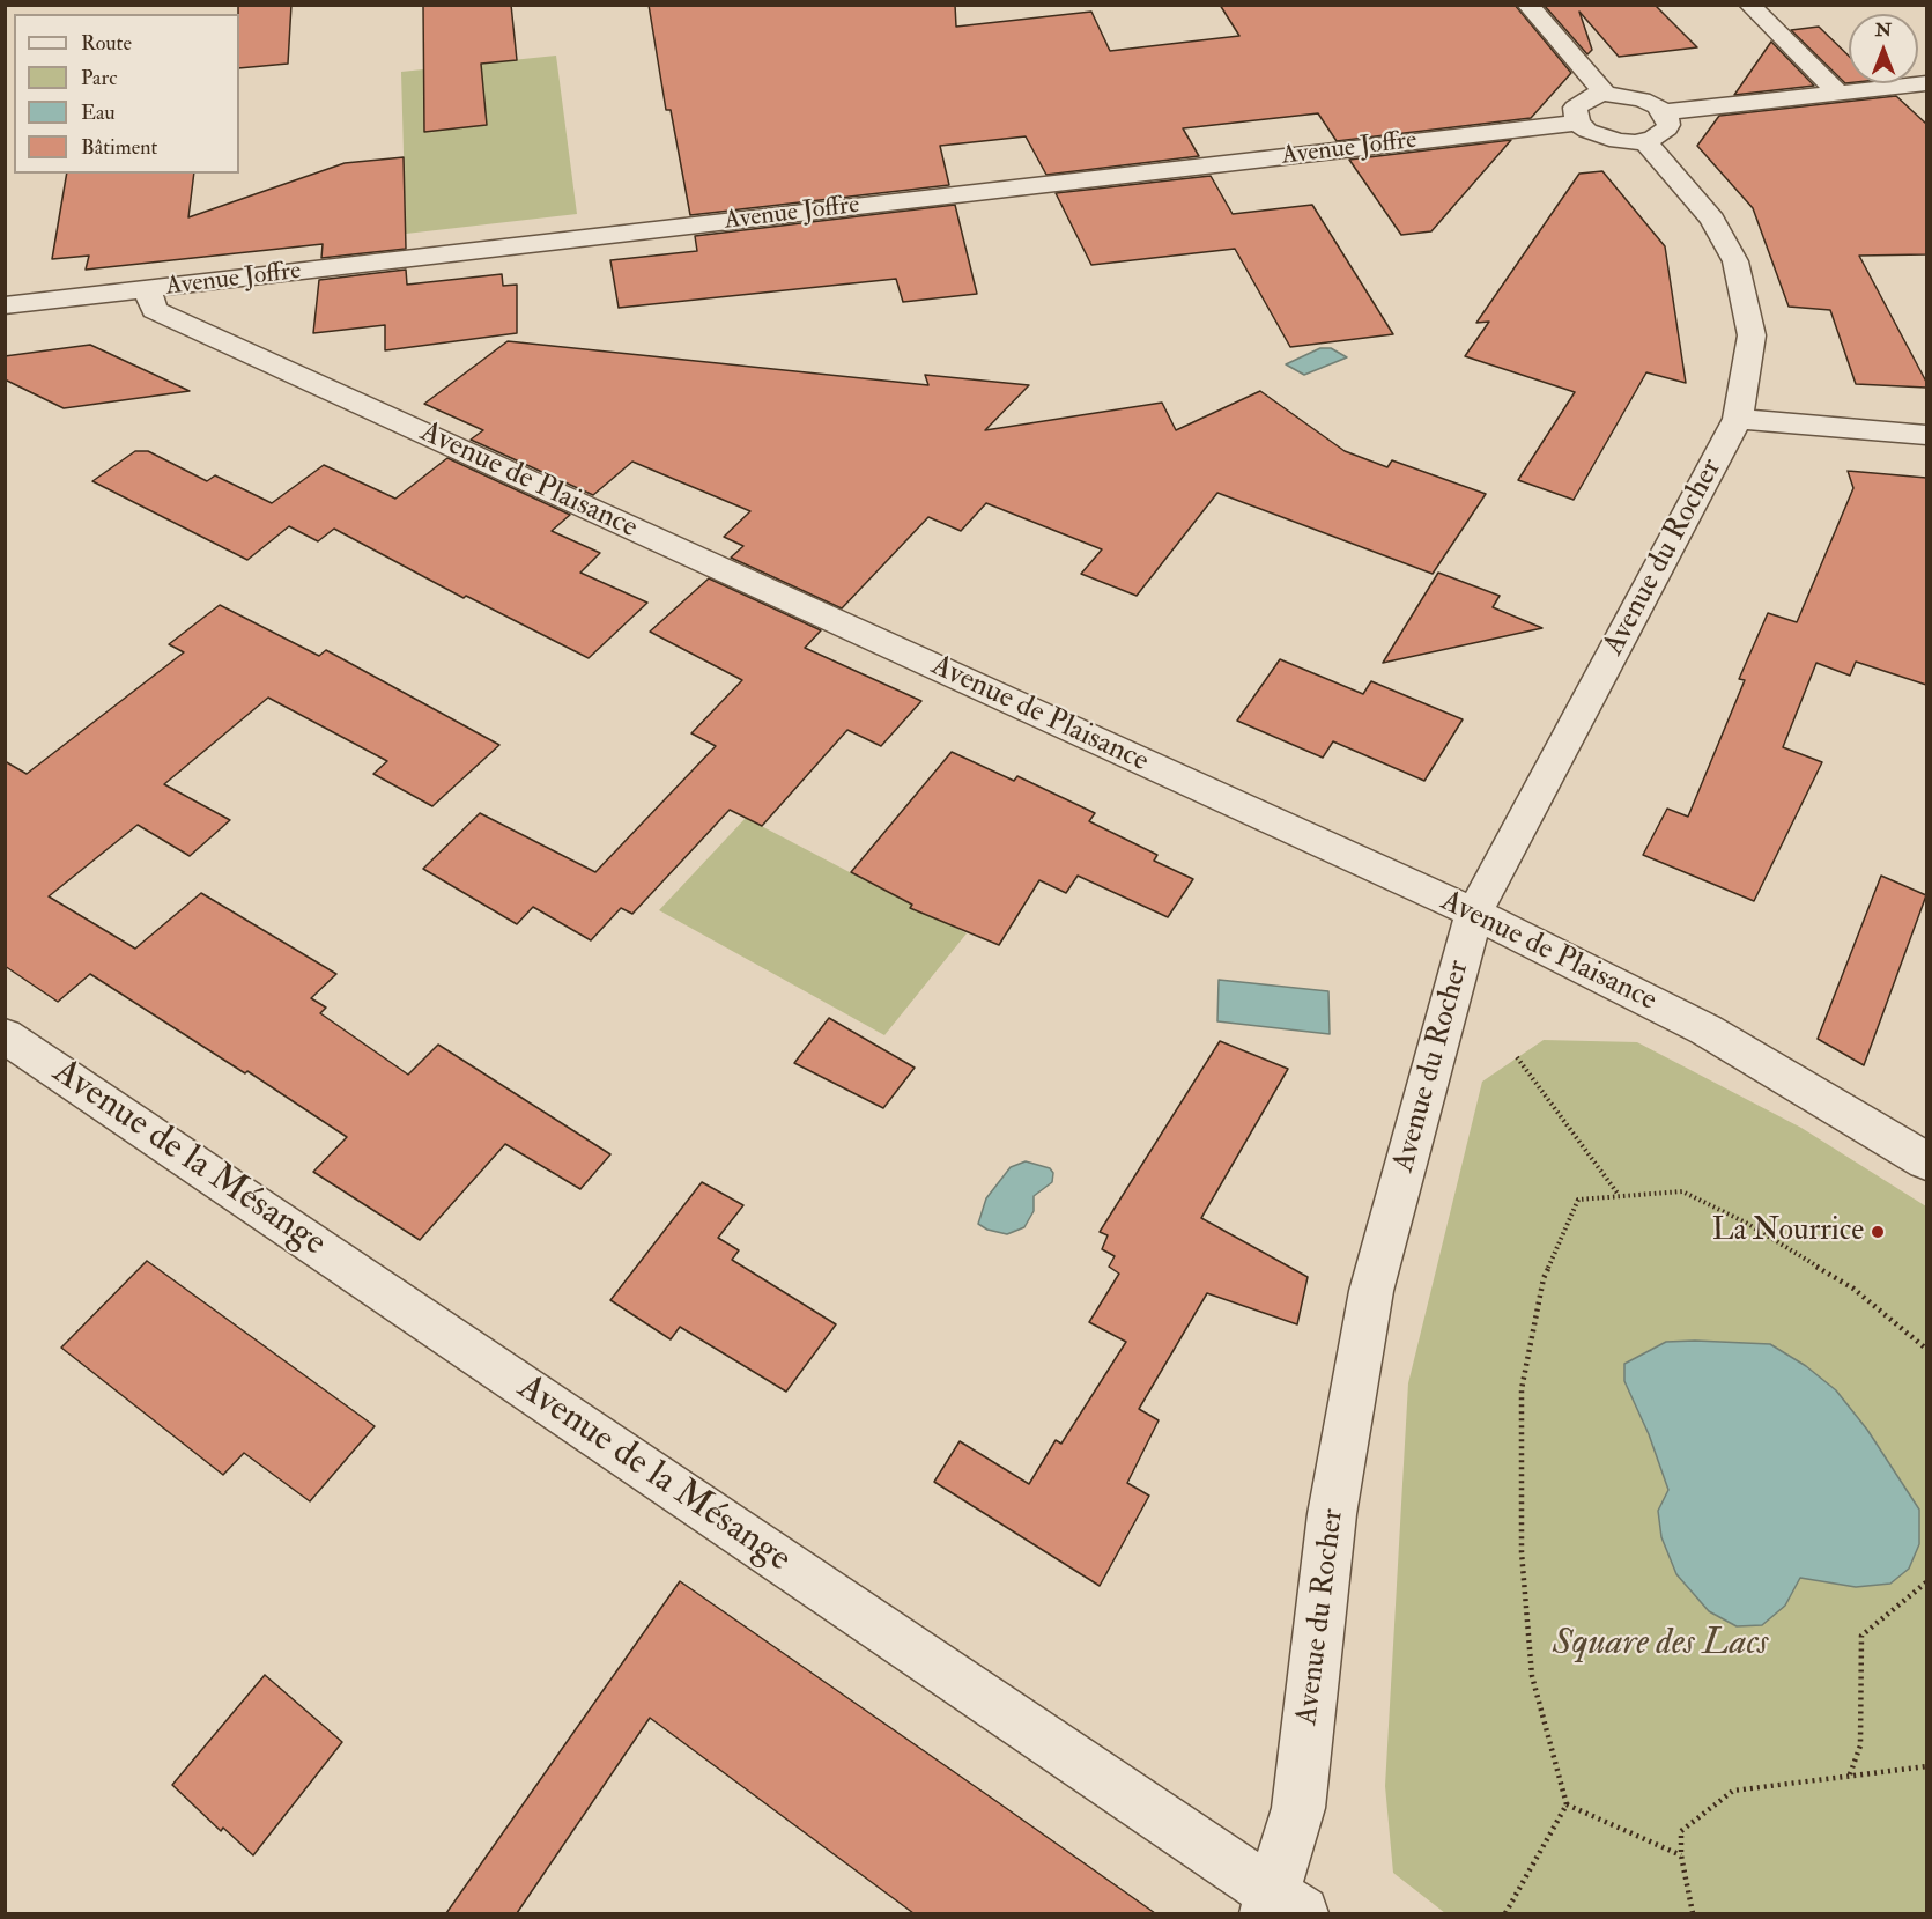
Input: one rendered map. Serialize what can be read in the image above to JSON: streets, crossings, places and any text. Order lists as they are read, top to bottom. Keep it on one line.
{"streets":{"street":["Avenue Joffre","Avenue de Plaisance","Avenue du Rocher","Avenue de la Mésange"]},"crossings":[["Avenue Joffre","Avenue de Plaisance"],["Avenue de Plaisance","Avenue du Rocher"],["Avenue du Rocher","Avenue de la Mésange"]],"parks":["Square des Lacs"],"places":["La Nourrice"],"legend":["Route","Parc","Eau","Bâtiment"],"north":"top"}
